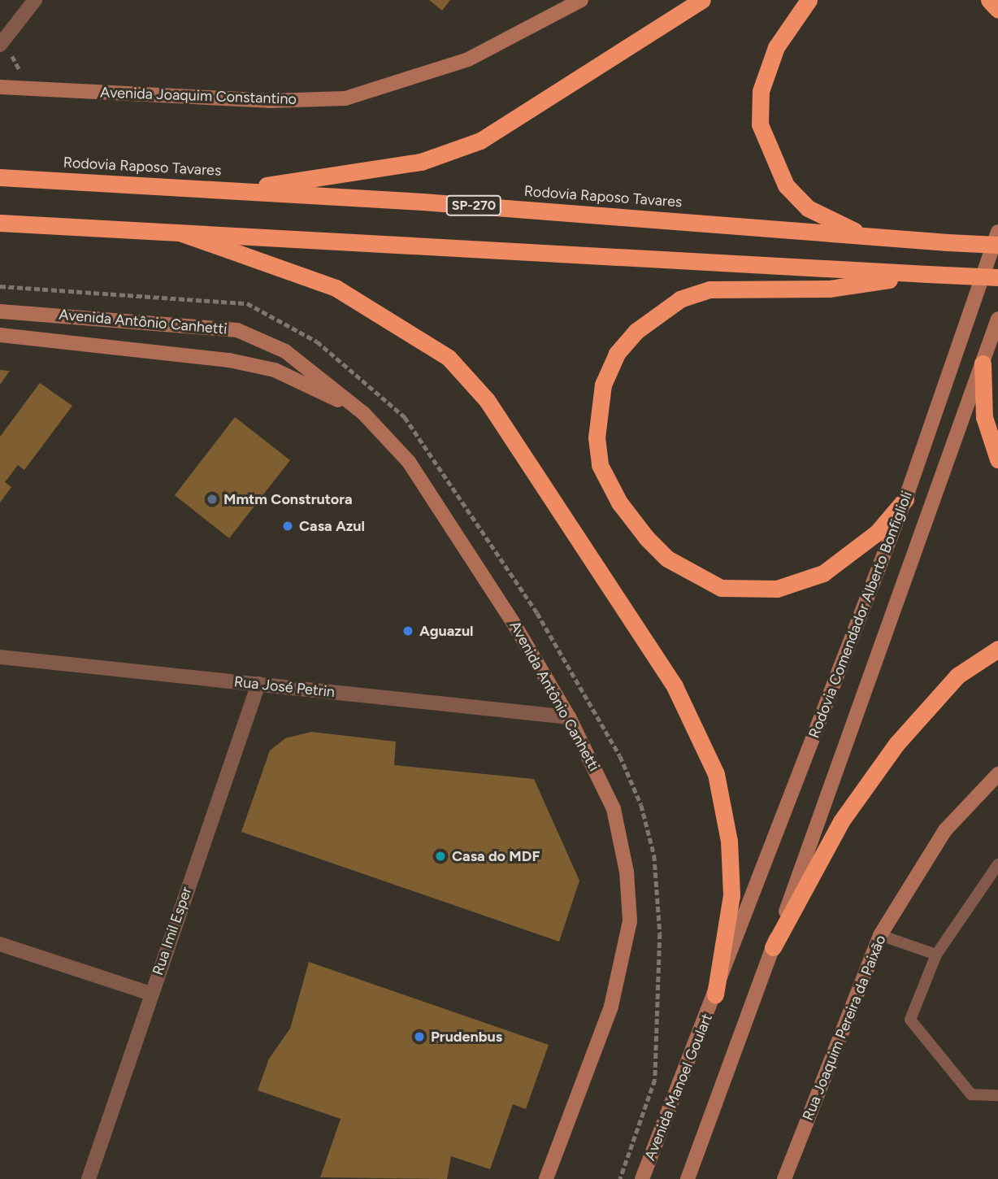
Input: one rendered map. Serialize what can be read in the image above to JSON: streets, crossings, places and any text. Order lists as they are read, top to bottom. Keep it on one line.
{"streets":{"highway":["Rodovia Raposo Tavares","SP-270"],"street":["Avenida Joaquim Constantino","Avenida Antônio Canhetti","Rodovia Comendador Alberto Bonfiglioli","Rua José Petrin","Rua Imil Esper","Rua Joaquim Pereira da Paixão","Avenida Manoel Goulart"]},"crossings":[["Avenida Antônio Canhetti","Rua José Petrin"],["Rodovia Comendador Alberto Bonfiglioli","Avenida Manoel Goulart"],["Rua José Petrin","Rua Imil Esper"]],"places":["Mmtm Construtora","Casa Azul","Aguazul","Casa do MDF","Prudenbus"]}
